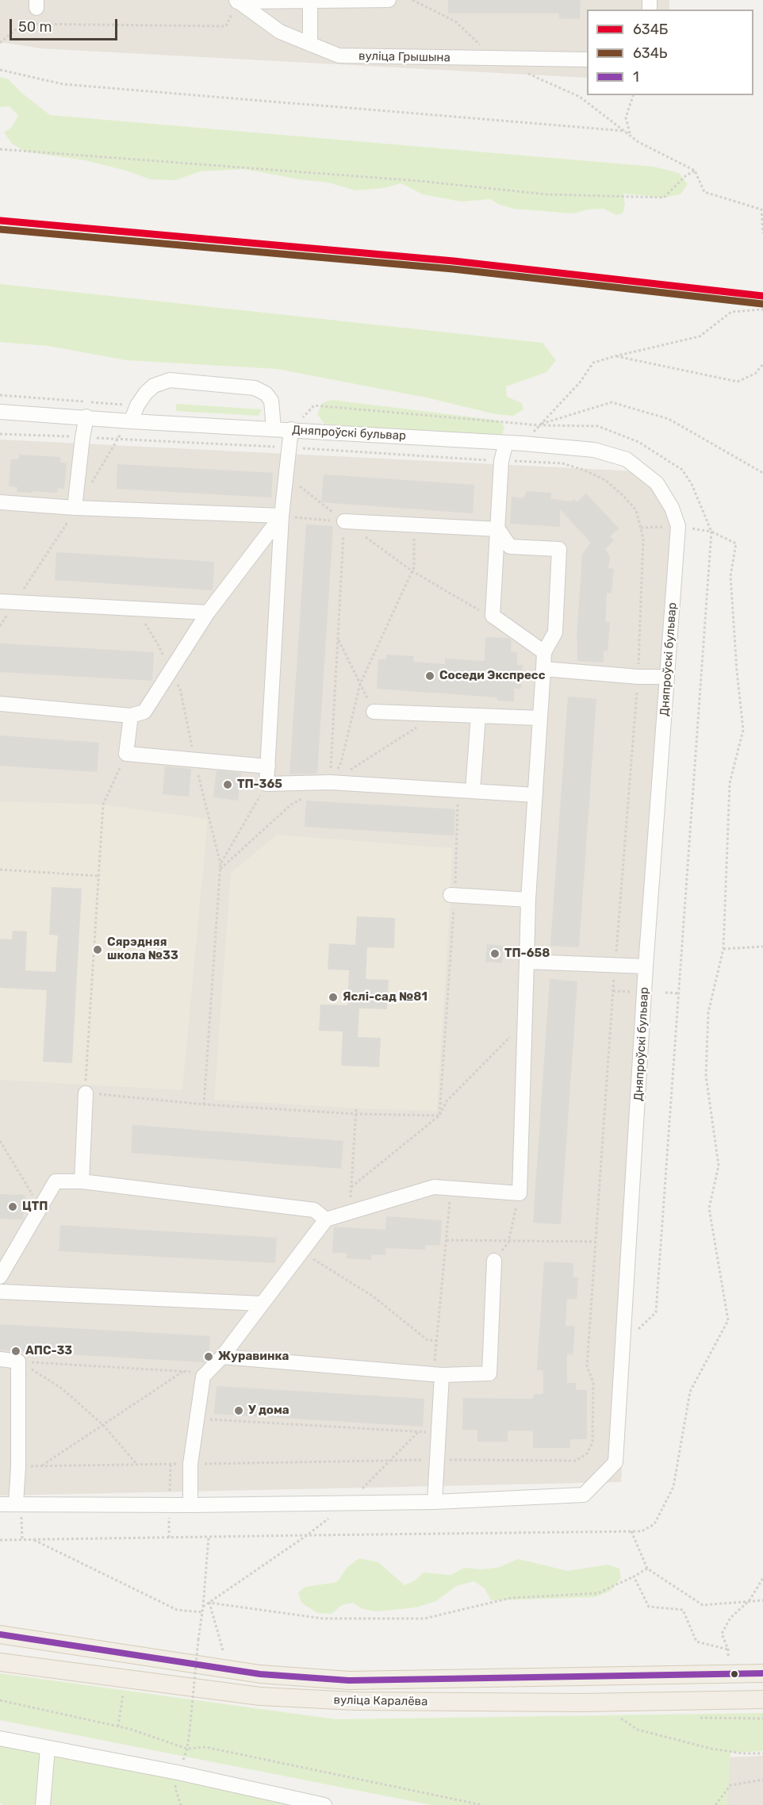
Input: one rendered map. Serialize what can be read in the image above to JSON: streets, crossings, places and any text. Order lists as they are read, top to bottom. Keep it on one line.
{"streets":{"main road":["вуліца Каралёва"],"street":["вуліца Грышына","Дняпроўскі бульвар"]},"places":["Соседи Экспресс","ТП-365","Сярэдняя школа №33","ТП-658","Яслі-сад №81","ЦТП","АПС-33","Журавинка","У дома"],"lines":["transit line 634Б","transit line 634Ь","transit line 1"],"legend":["634Б","634Ь","1"],"scale_bar":"50 m"}
